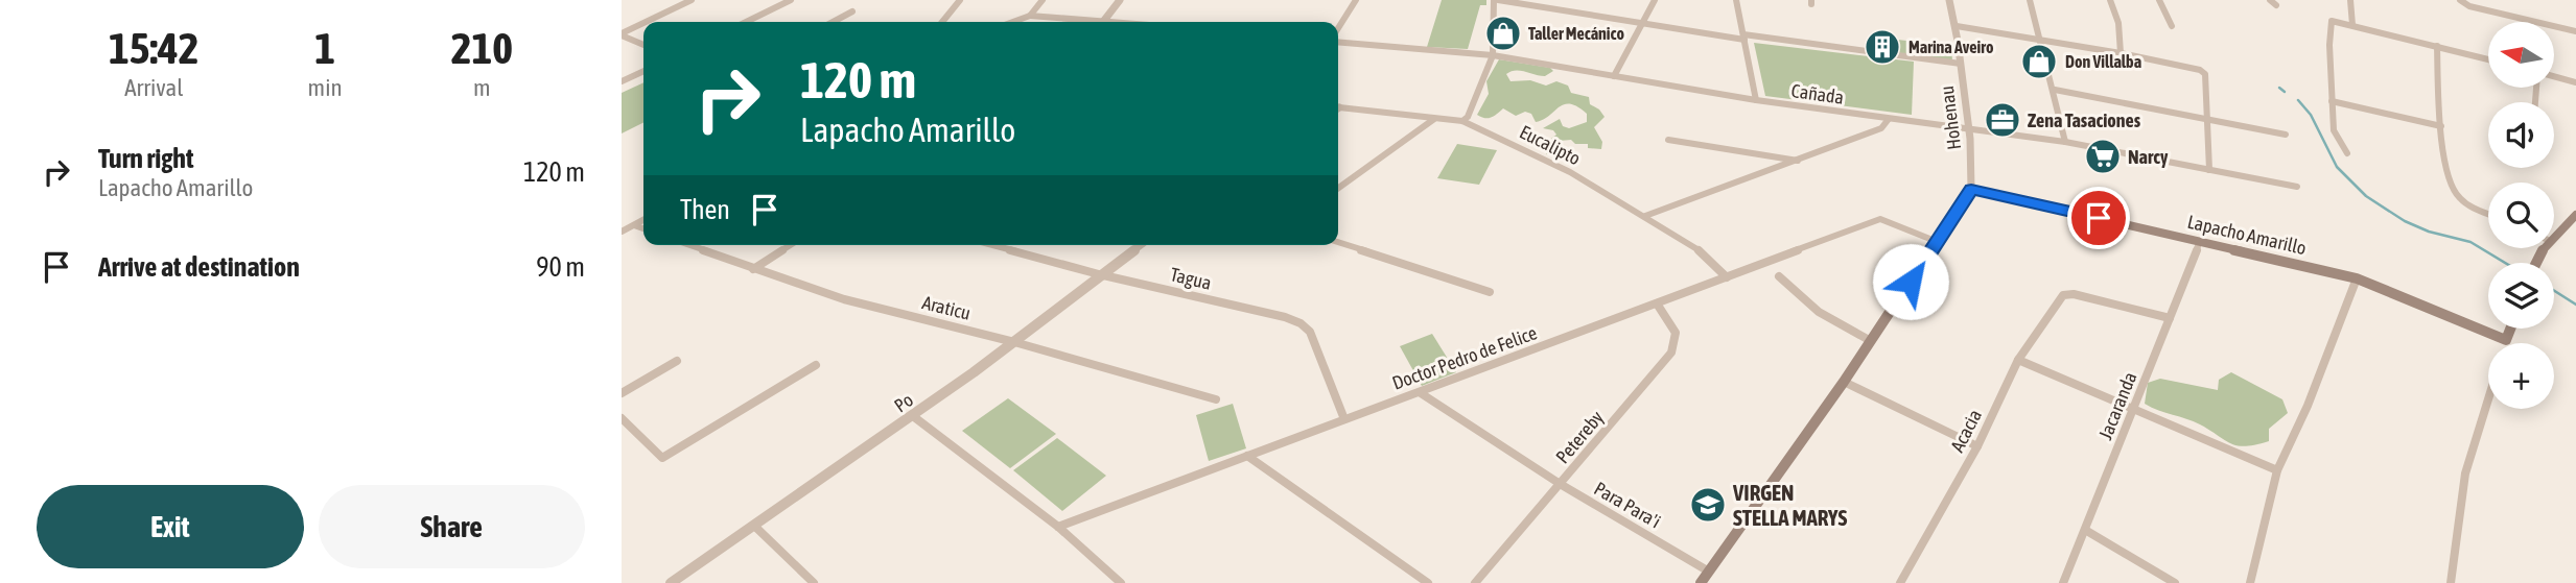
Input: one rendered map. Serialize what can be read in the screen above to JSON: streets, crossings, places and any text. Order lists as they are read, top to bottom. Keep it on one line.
{"streets":{"main road":["Lapacho Amarillo"],"street":["Cañada","Hohenau","Eucalipto","Tagua","Araticu","Doctor Pedro de Felice","Po","Jacaranda","Acacia","Petereby","Para Para'i"]},"crossings":[["Cañada","Hohenau"],["Hohenau","Lapacho Amarillo"],["Eucalipto","Doctor Pedro de Felice"],["Lapacho Amarillo","Jacaranda"],["Tagua","Doctor Pedro de Felice"],["Tagua","Po"],["Araticu","Po"],["Doctor Pedro de Felice","Petereby"],["Doctor Pedro de Felice","Para Para'i"],["Jacaranda","Acacia"],["Petereby","Para Para'i"]],"places":{"shop":["Taller Mecánico","Don Villalba"],"building":["Marina Aveiro"],"office":["Zena Tasaciones"],"supermarket":["Narcy"],"school or university":["VIRGEN STELLA MARYS"]},"north":"left","page":{"eta":["15:42","Arrival","1","min","210","m"],"map_buttons":"+","turn":["120 m","Lapacho Amarillo"],"list":[{"name":"Turn right","note":"Lapacho Amarillo","value":"120 m"},{"name":"Arrive at destination","value":"90 m"}],"then":"Then","buttons":["Exit","Share"]}}
